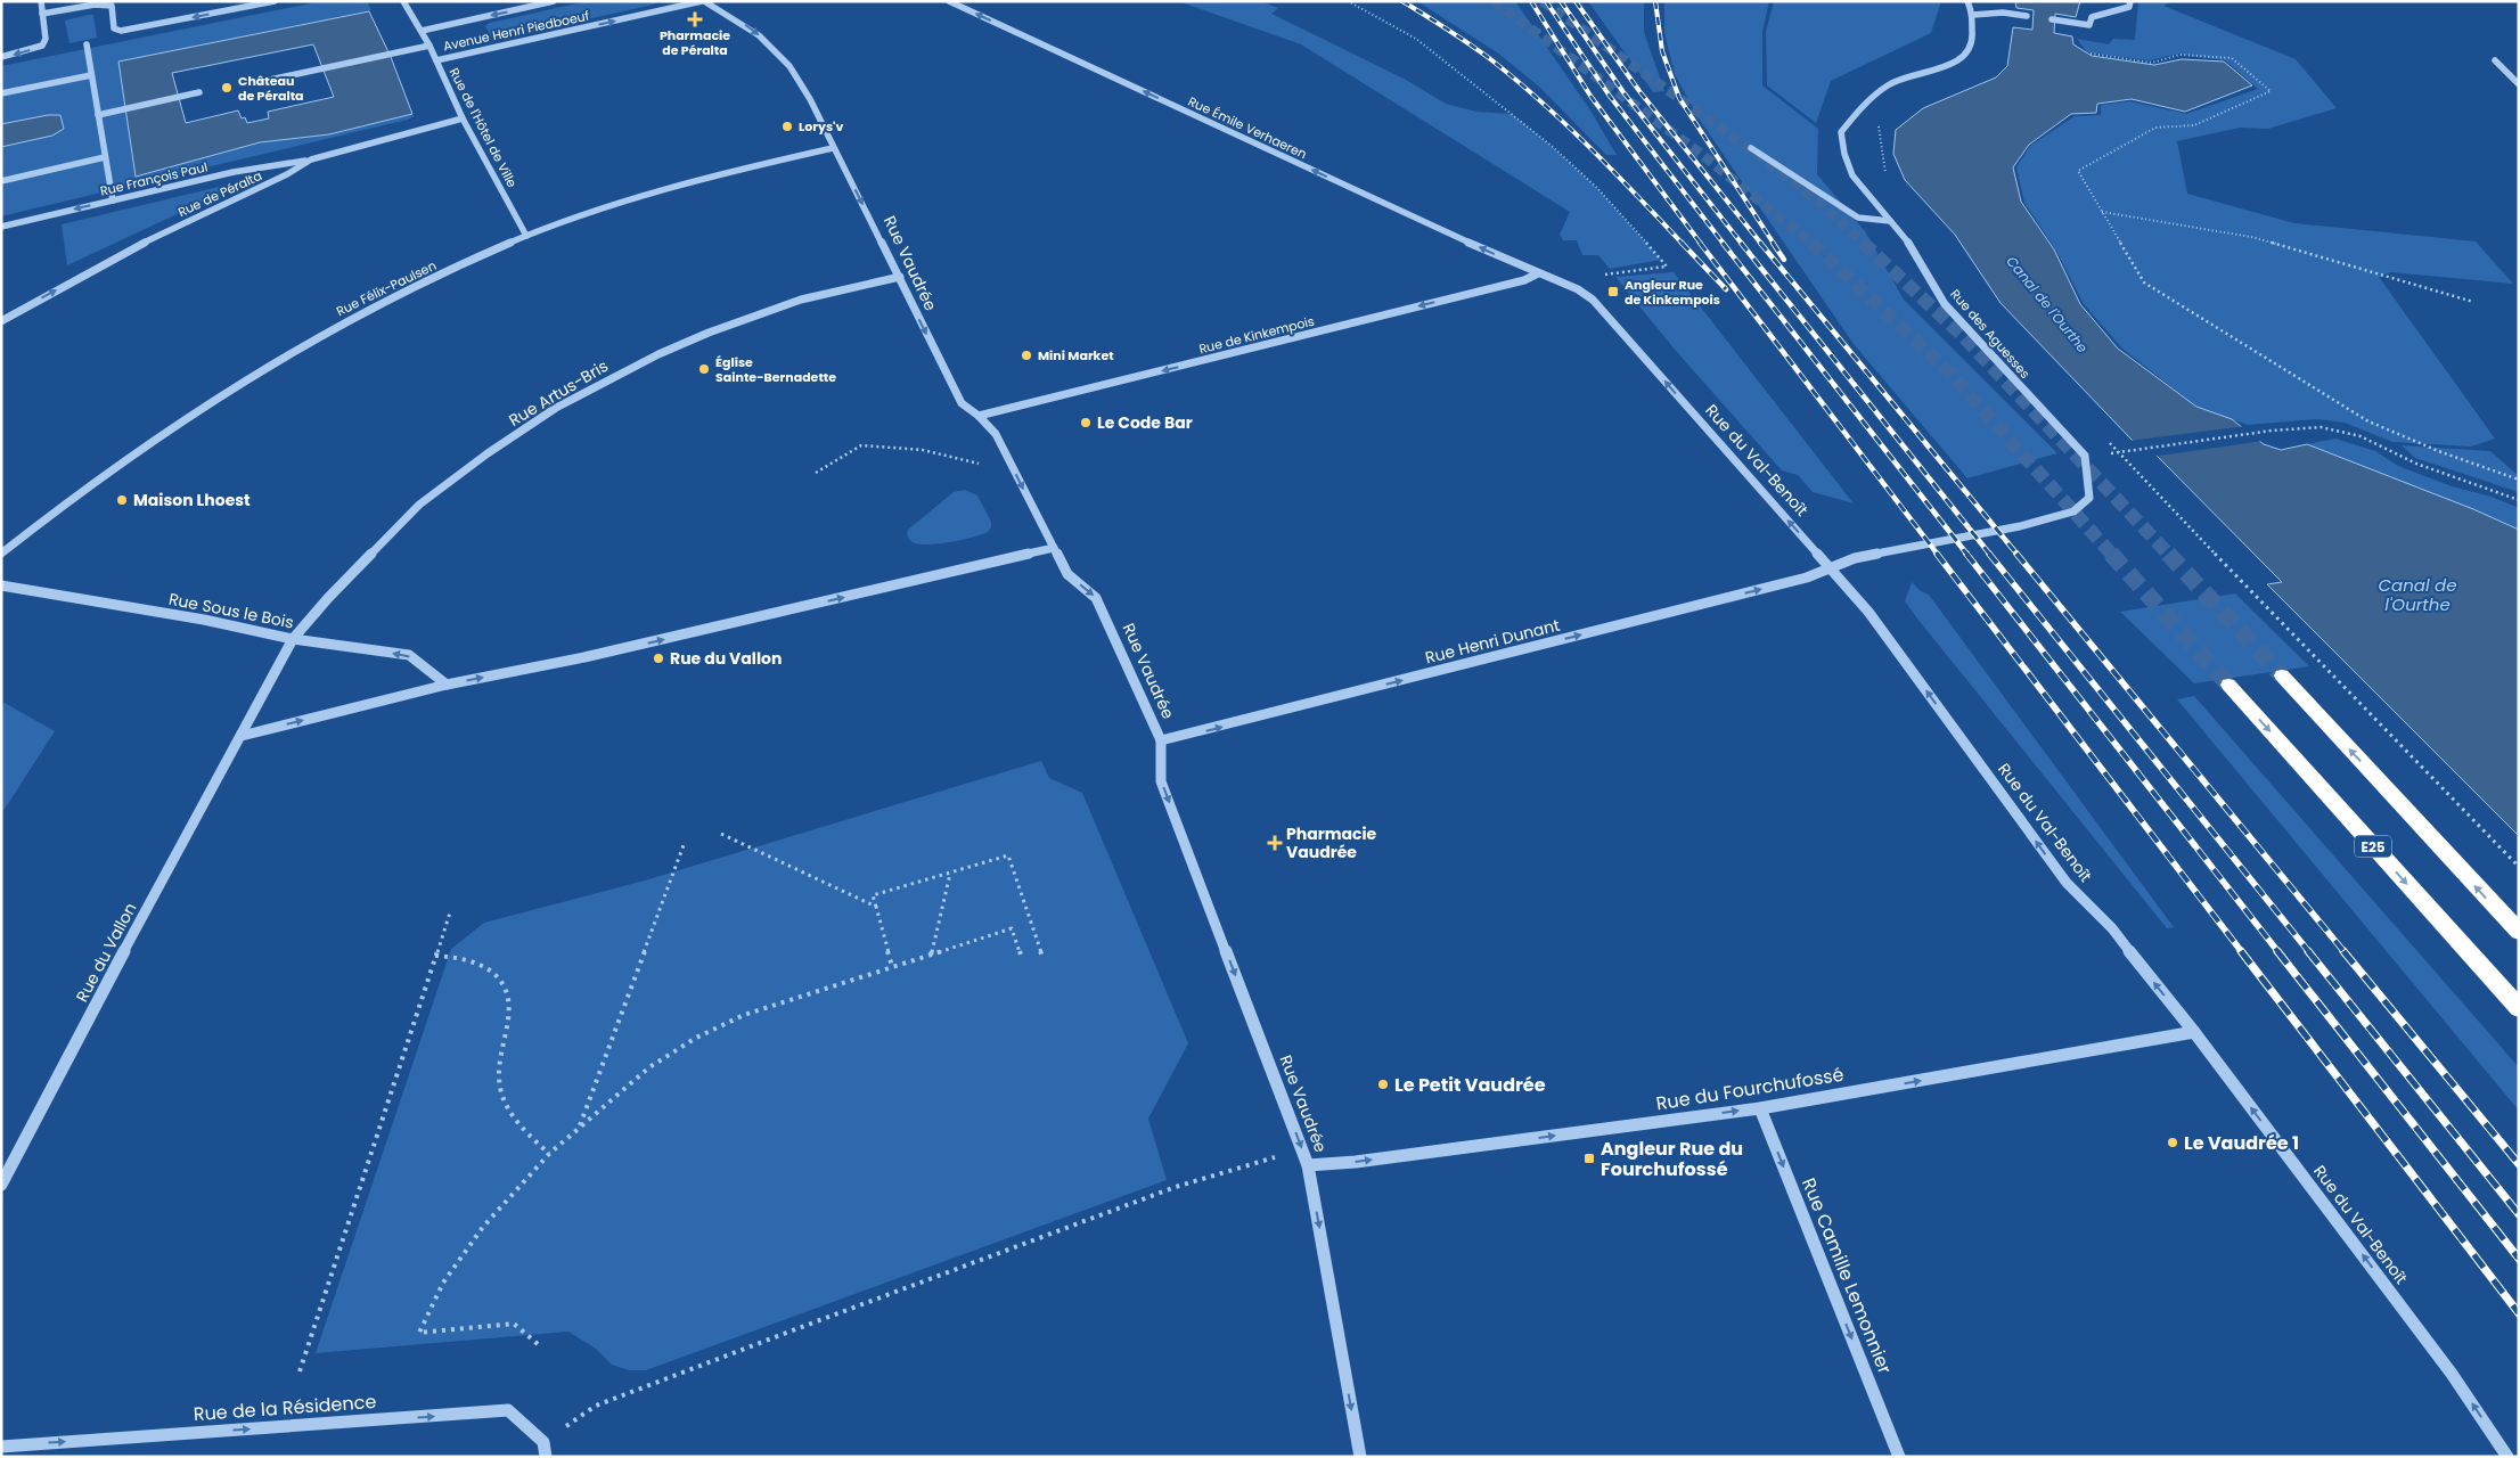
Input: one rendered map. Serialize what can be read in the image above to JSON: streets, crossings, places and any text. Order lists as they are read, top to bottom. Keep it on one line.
{"streets":{"highway":["E25"],"street":["Avenue Henri Piedboeuf","Rue de l'Hôtel de Ville","Rue Émile Verhaeren","Rue François Paul","Rue de Péralta","Rue Vaudrée","Rue Félix-Paulsen","Rue des Aguesses","Rue de Kinkempois","Rue Artus-Bris","Rue du Val-Benoît","Rue Sous le Bois","Rue Henri Dunant","Rue du Vallon","Rue du Fourchufossé","Rue Camille Lemonnier","Rue de la Résidence"]},"crossings":[["Avenue Henri Piedboeuf","Rue de l'Hôtel de Ville"],["Avenue Henri Piedboeuf","Rue Vaudrée"],["Rue de l'Hôtel de Ville","Rue de Péralta"],["Rue de l'Hôtel de Ville","Rue Félix-Paulsen"],["Rue Émile Verhaeren","Rue de Kinkempois"],["Rue Émile Verhaeren","Rue du Val-Benoît"],["Rue François Paul","Rue de Péralta"],["Rue Vaudrée","Rue Félix-Paulsen"],["Rue Vaudrée","Rue de Kinkempois"],["Rue Vaudrée","Rue Artus-Bris"],["Rue Vaudrée","Rue Henri Dunant"],["Rue Vaudrée","Rue du Fourchufossé"],["Rue des Aguesses","Rue du Val-Benoît"],["Rue des Aguesses","Rue Henri Dunant"],["Rue de Kinkempois","Rue du Val-Benoît"],["Rue Artus-Bris","Rue Sous le Bois"],["Rue Artus-Bris","Rue du Vallon"],["Rue du Val-Benoît","Rue Henri Dunant"],["Rue du Val-Benoît","Rue du Fourchufossé"],["Rue Sous le Bois","Rue du Vallon"],["Rue du Fourchufossé","Rue Camille Lemonnier"]],"one_way":["Rue Émile Verhaeren","Rue de Péralta","Rue Vaudrée","Rue de Kinkempois","Rue du Val-Benoît","Rue Henri Dunant","Rue du Fourchufossé","Rue Camille Lemonnier","Rue de la Résidence"],"water":["Canal de l'Ourthe"],"places":{"health":["Pharmacie de Péralta","Pharmacie Vaudrée"],"other":["Château de Péralta","Lorys'v","Mini Market","Église Sainte-Bernadette","Le Code Bar","Maison Lhoest","Rue du Vallon","Le Petit Vaudrée","Le Vaudrée 1"],"transit":["Angleur Rue de Kinkempois","Angleur Rue du Fourchufossé"]}}
